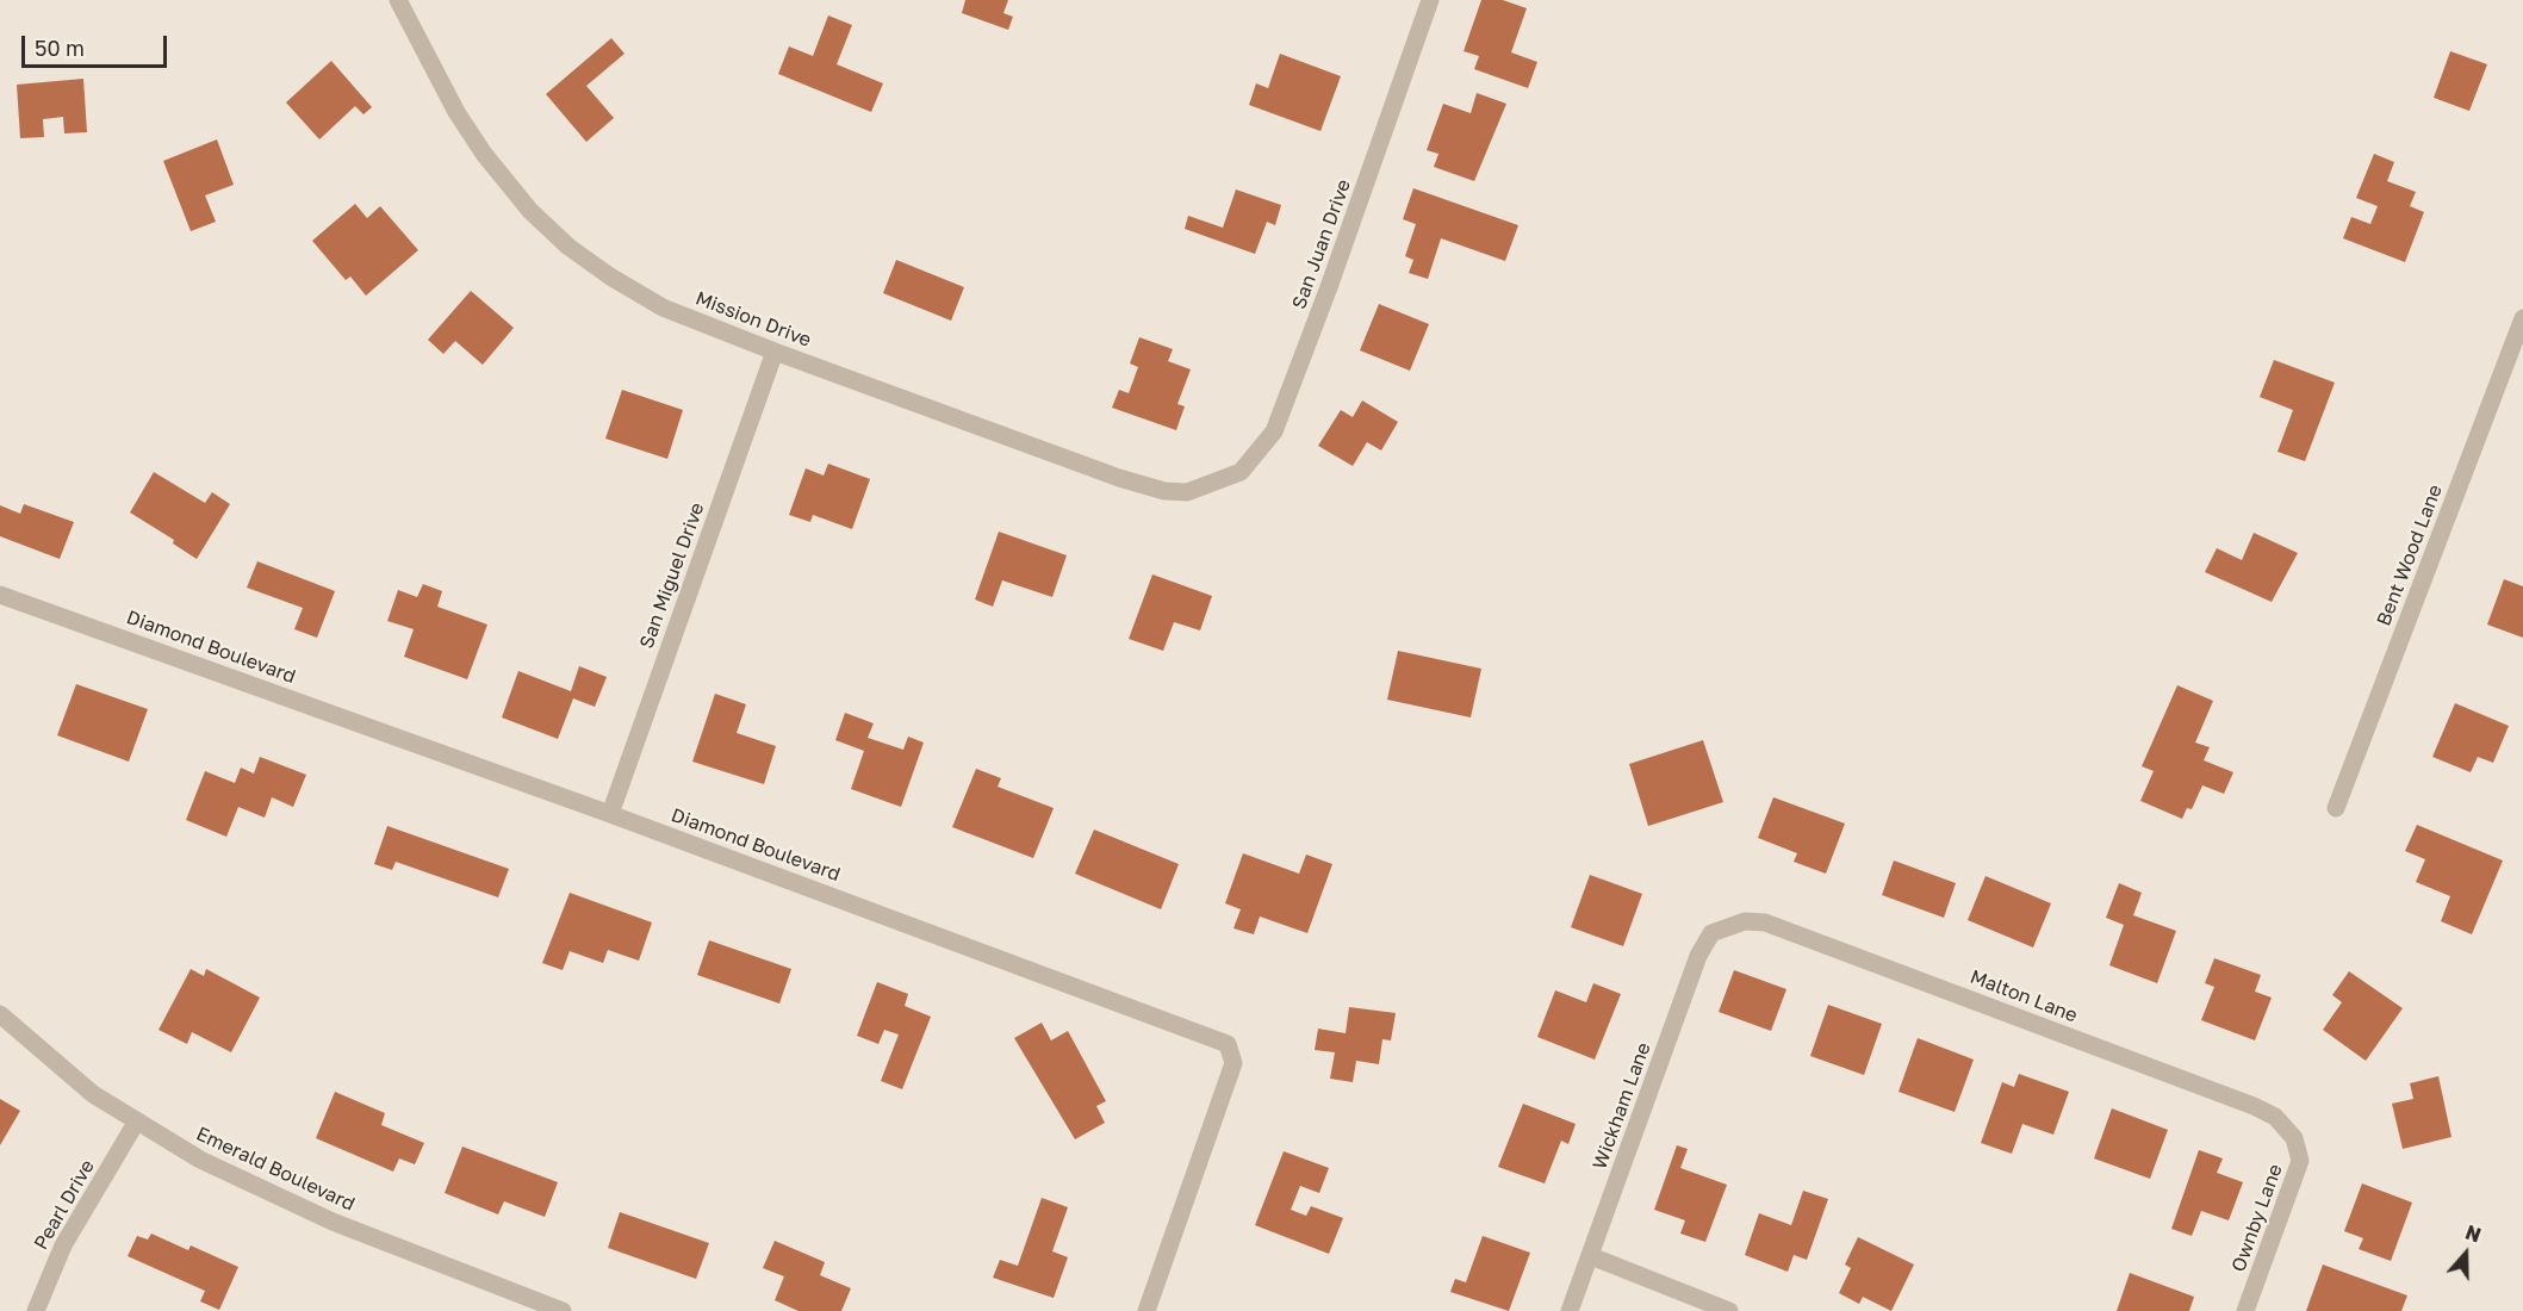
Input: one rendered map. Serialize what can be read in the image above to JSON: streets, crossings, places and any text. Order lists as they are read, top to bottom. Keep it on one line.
{"streets":{"street":["San Juan Drive","Mission Drive","Bent Wood Lane","San Miguel Drive","Diamond Boulevard","Malton Lane","Wickham Lane","Emerald Boulevard","Pearl Drive","Ownby Lane"]},"crossings":[["San Juan Drive","Mission Drive"],["Mission Drive","San Miguel Drive"],["San Miguel Drive","Diamond Boulevard"],["Malton Lane","Wickham Lane"],["Malton Lane","Ownby Lane"],["Emerald Boulevard","Pearl Drive"]],"scale_bar":"50 m","north":"top"}
